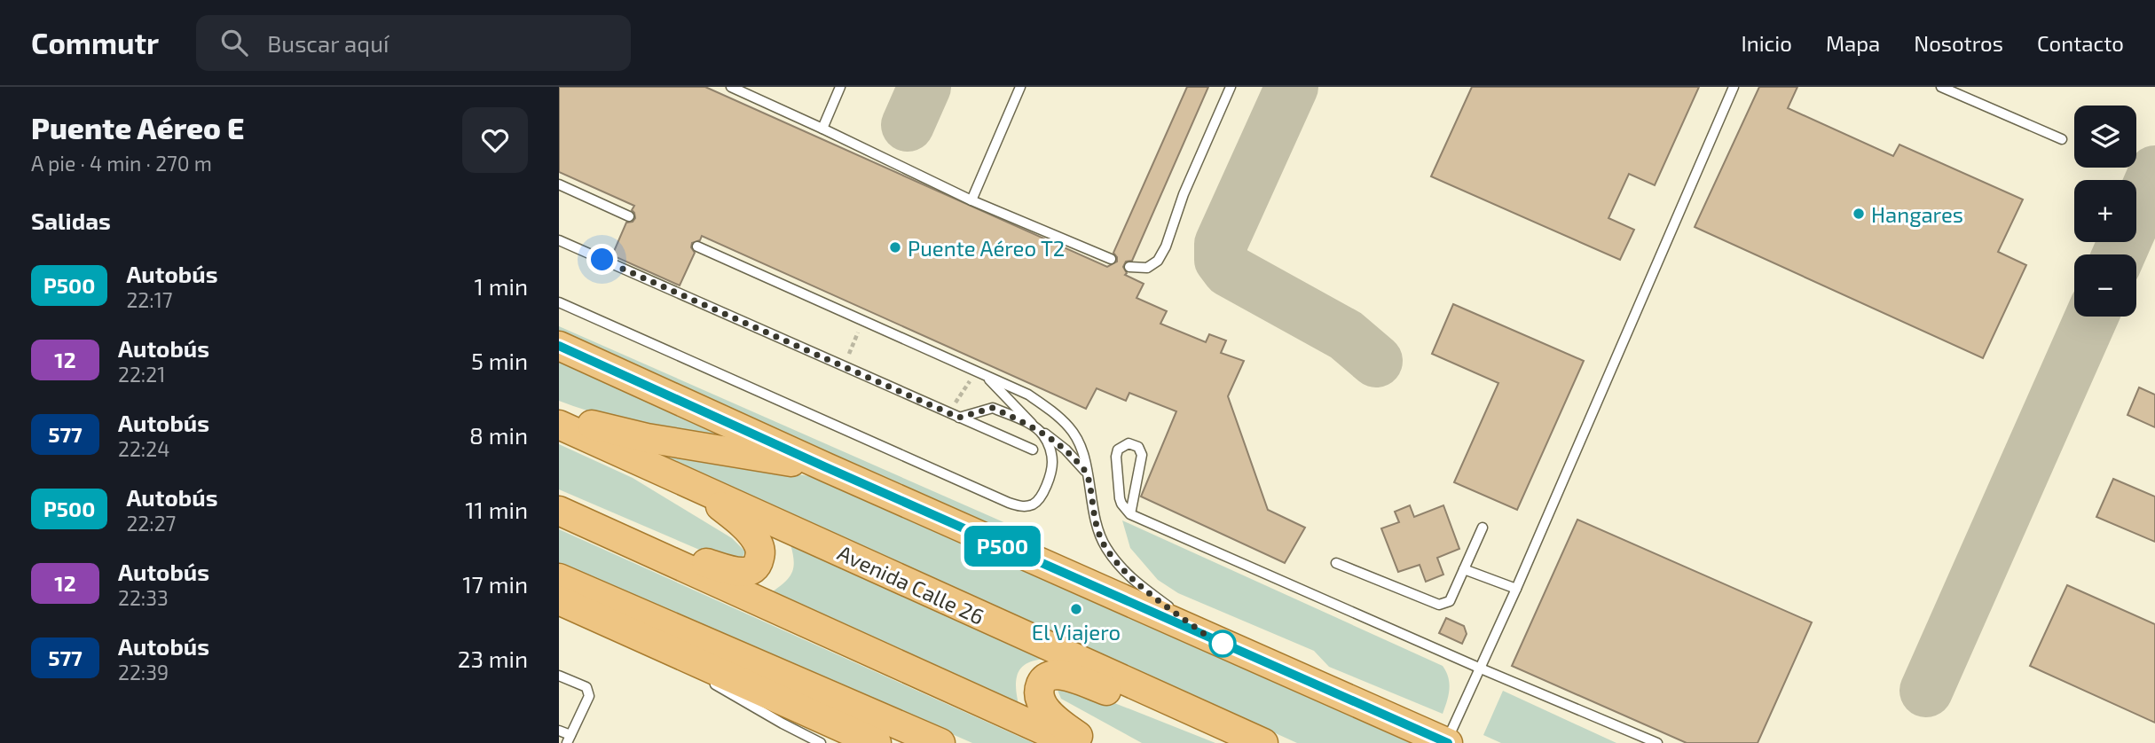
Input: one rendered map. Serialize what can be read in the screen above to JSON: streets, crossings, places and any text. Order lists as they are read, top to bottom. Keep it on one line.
{"streets":{"main road":["Avenida Calle 26"]},"places":["Hangares","Puente Aéreo T2","El Viajero"],"lines":["bus line P500"],"page":{"header":"Commutr","search":"Buscar aquí","nav":["Inicio","Mapa","Nosotros","Contacto"],"heading":[["Puente Aéreo E","A pie · 4 min · 270 m"],"Salidas"],"on_map":"P500","map_buttons":["+","−"],"list":[{"mark":"P500","name":"Autobús","note":"22:17","value":"1 min"},{"mark":"12","name":"Autobús","note":"22:21","value":"5 min"},{"mark":"577","name":"Autobús","note":"22:24","value":"8 min"},{"mark":"P500","name":"Autobús","note":"22:27","value":"11 min"},{"mark":"12","name":"Autobús","note":"22:33","value":"17 min"},{"mark":"577","name":"Autobús","note":"22:39","value":"23 min"}]}}
